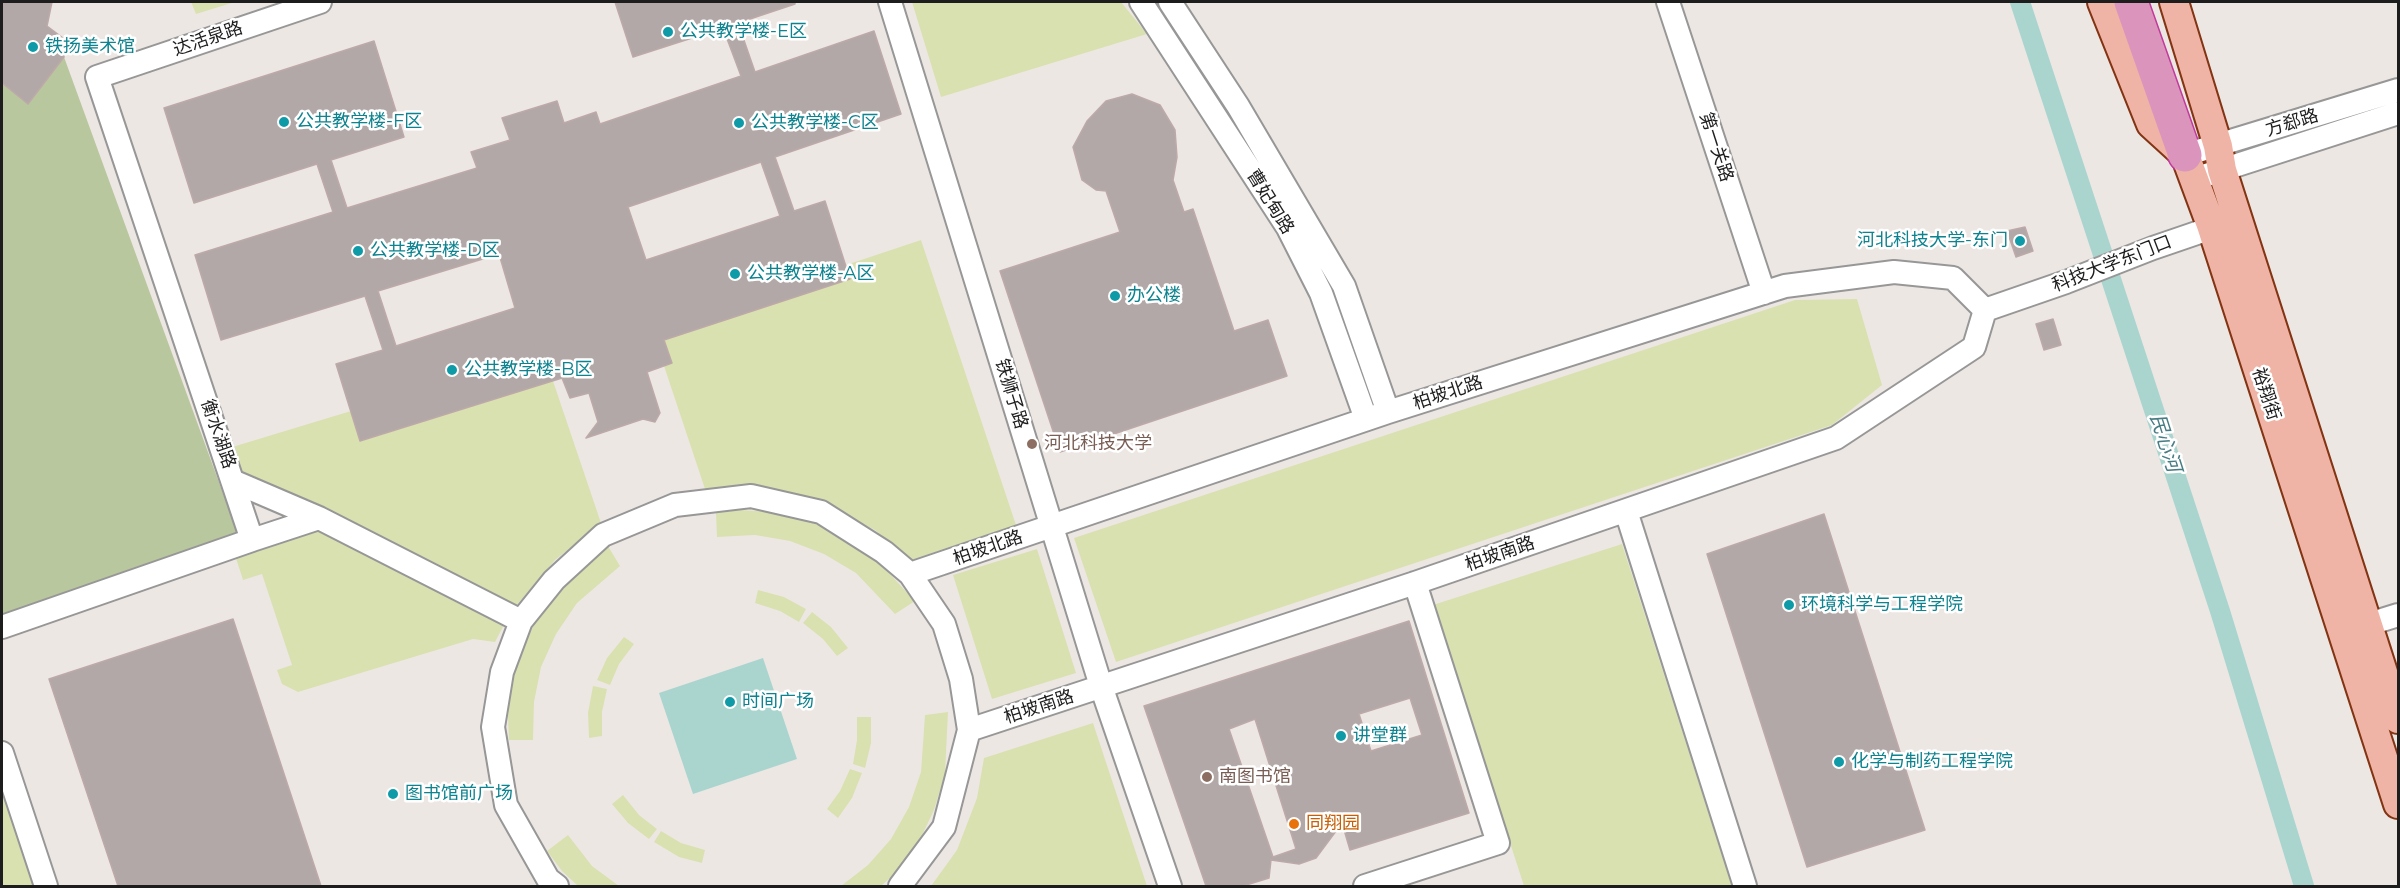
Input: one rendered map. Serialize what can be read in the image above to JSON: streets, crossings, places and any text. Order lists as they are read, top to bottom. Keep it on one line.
{"streets":{"main road":["裕翔街"],"street":["达活泉路","方郄路","第一关路","曹妃甸路","科技大学东门口","柏坡北路","铁狮子路","衡水湖路","柏坡南路"]},"crossings":[["达活泉路","衡水湖路"],["方郄路","裕翔街"],["第一关路","柏坡北路"],["曹妃甸路","柏坡北路"],["科技大学东门口","柏坡北路"],["科技大学东门口","裕翔街"],["科技大学东门口","柏坡南路"],["柏坡北路","铁狮子路"],["柏坡北路","柏坡南路"],["铁狮子路","柏坡南路"]],"water":["民心河"],"places":["公共教学楼-E区","铁扬美术馆","公共教学楼-F区","公共教学楼-C区","河北科技大学-东门","公共教学楼-D区","公共教学楼-A区","办公楼","公共教学楼-B区","河北科技大学","环境科学与工程学院","时间广场","讲堂群","化学与制药工程学院","南图书馆","图书馆前广场","同翔园"]}
